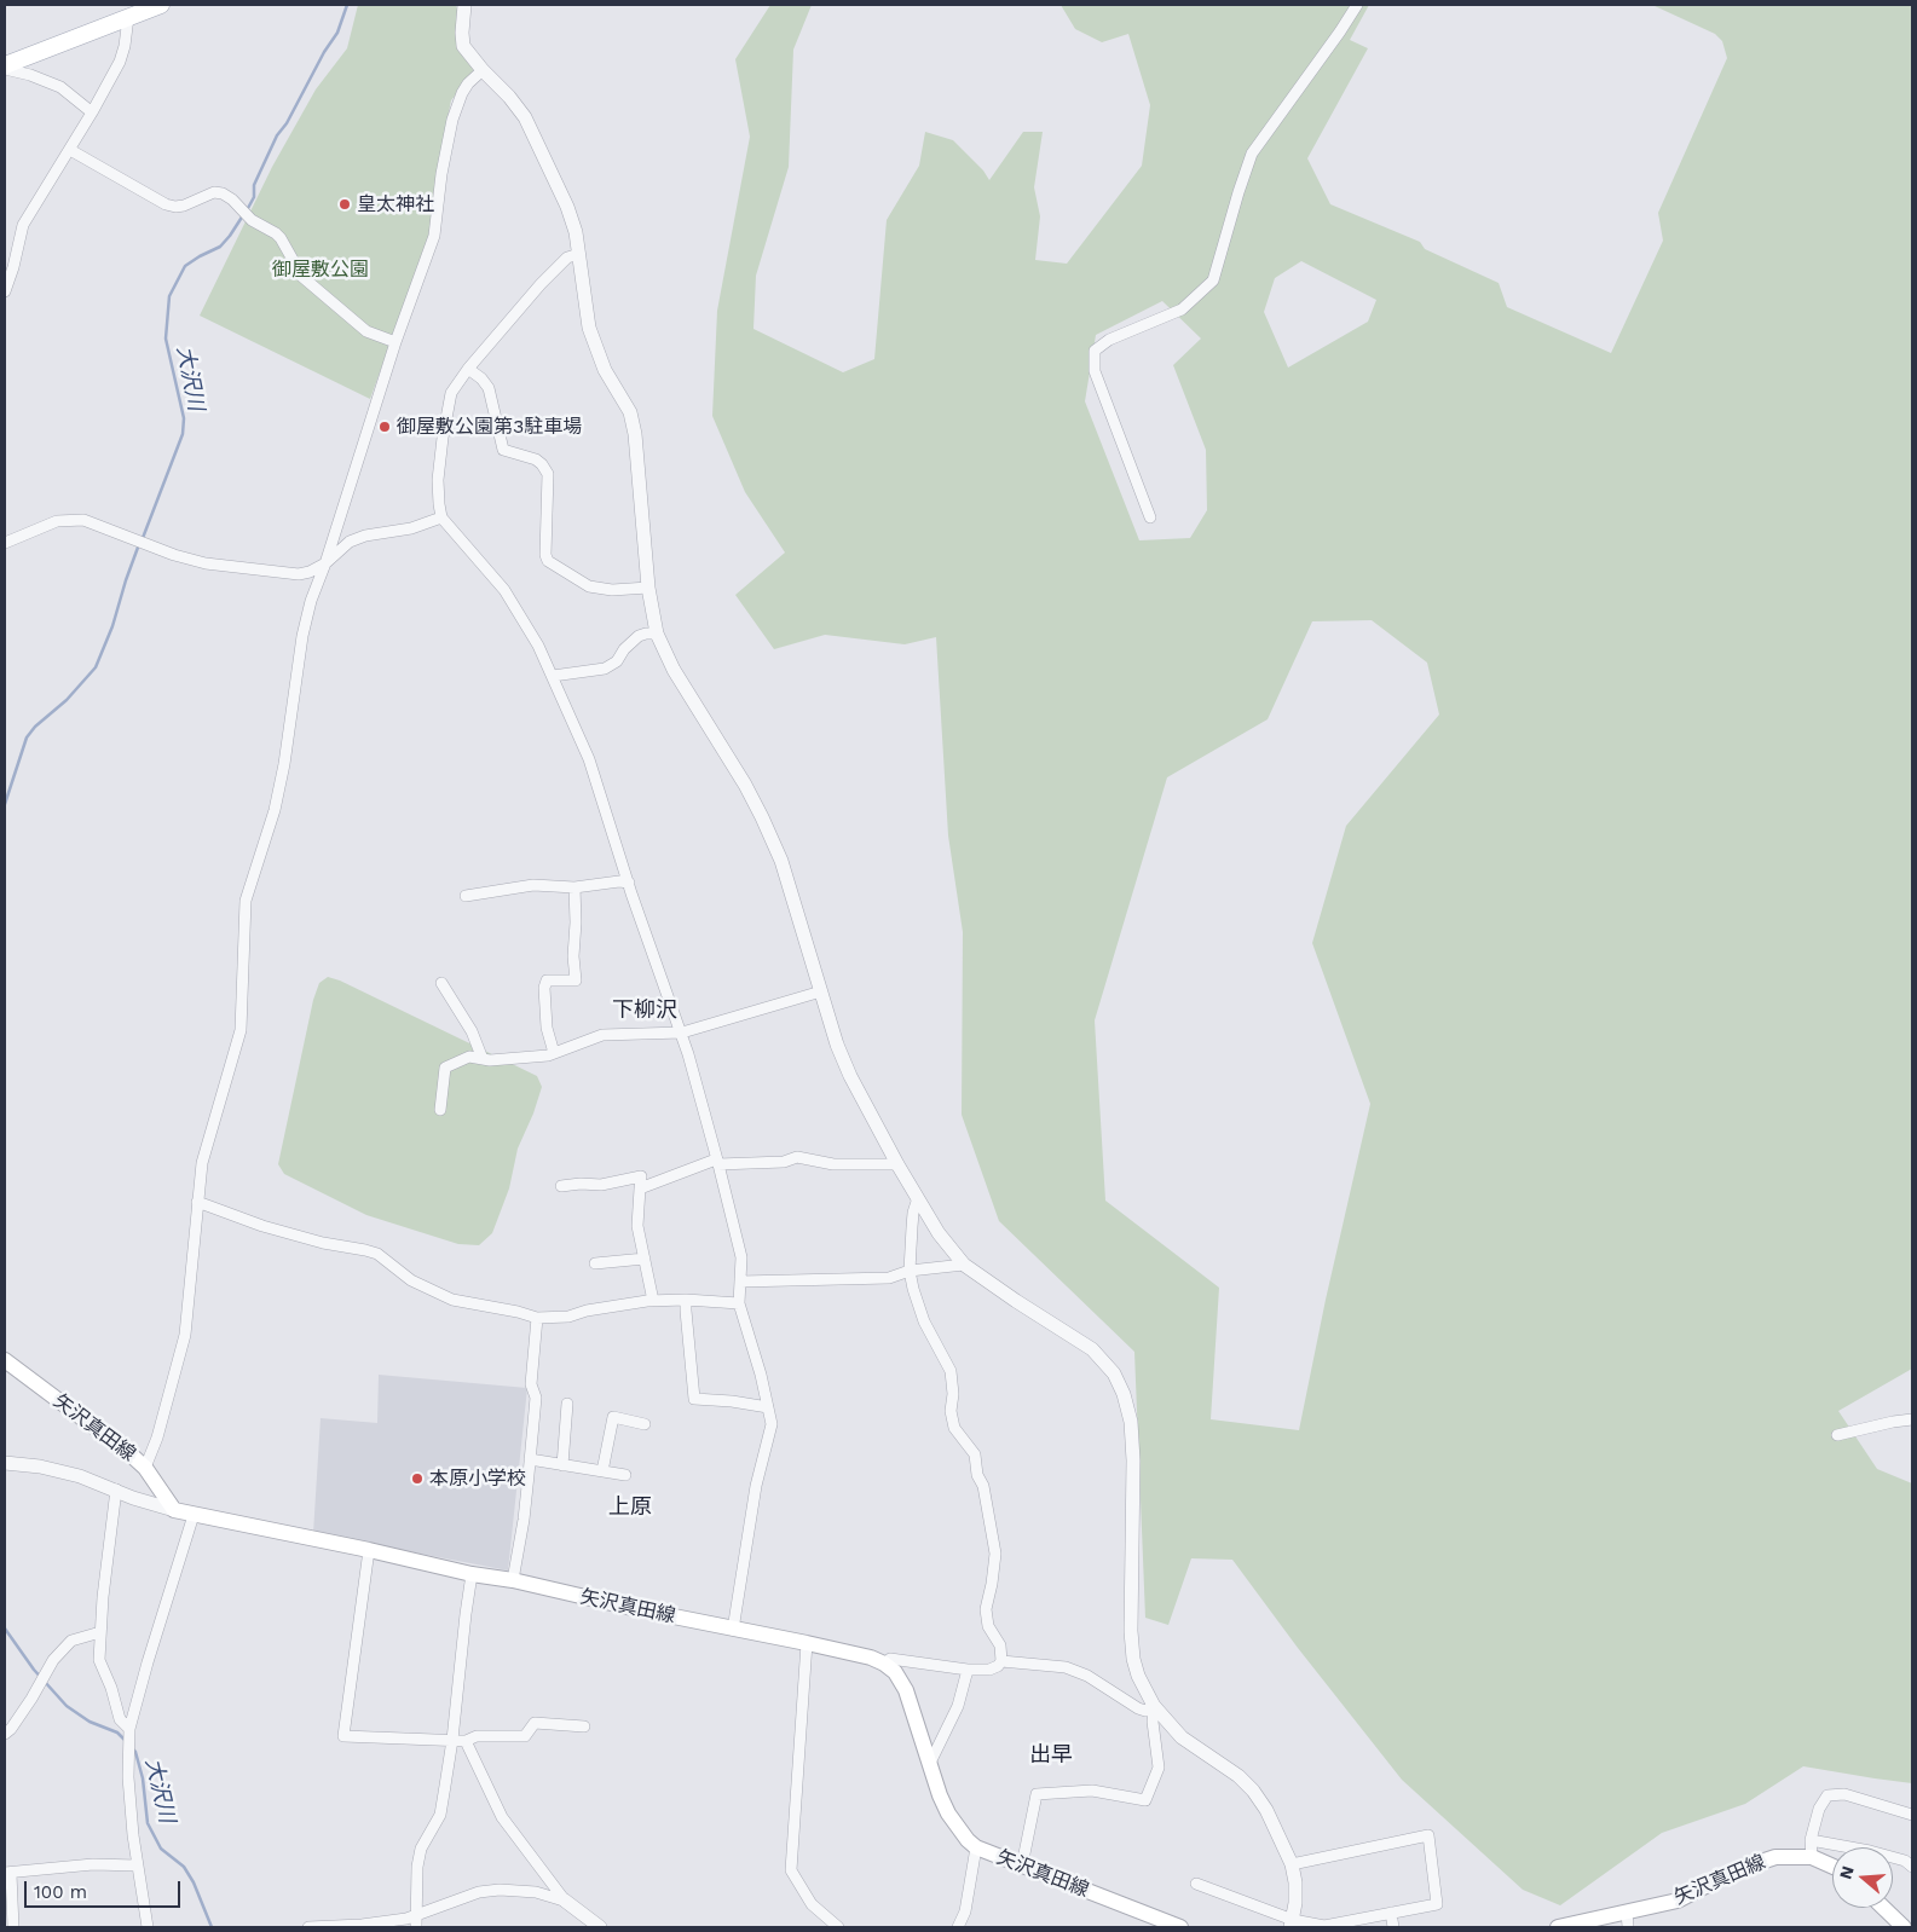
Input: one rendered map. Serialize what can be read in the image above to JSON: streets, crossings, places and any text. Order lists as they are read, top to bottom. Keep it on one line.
{"streets":{"main road":["矢沢真田線"]},"districts":["下柳沢","上原","出早"],"water":["大沢川"],"parks":["御屋敷公園"],"places":["皇太神社","御屋敷公園第3駐車場","本原小学校"],"scale_bar":"100 m","north":"left"}
